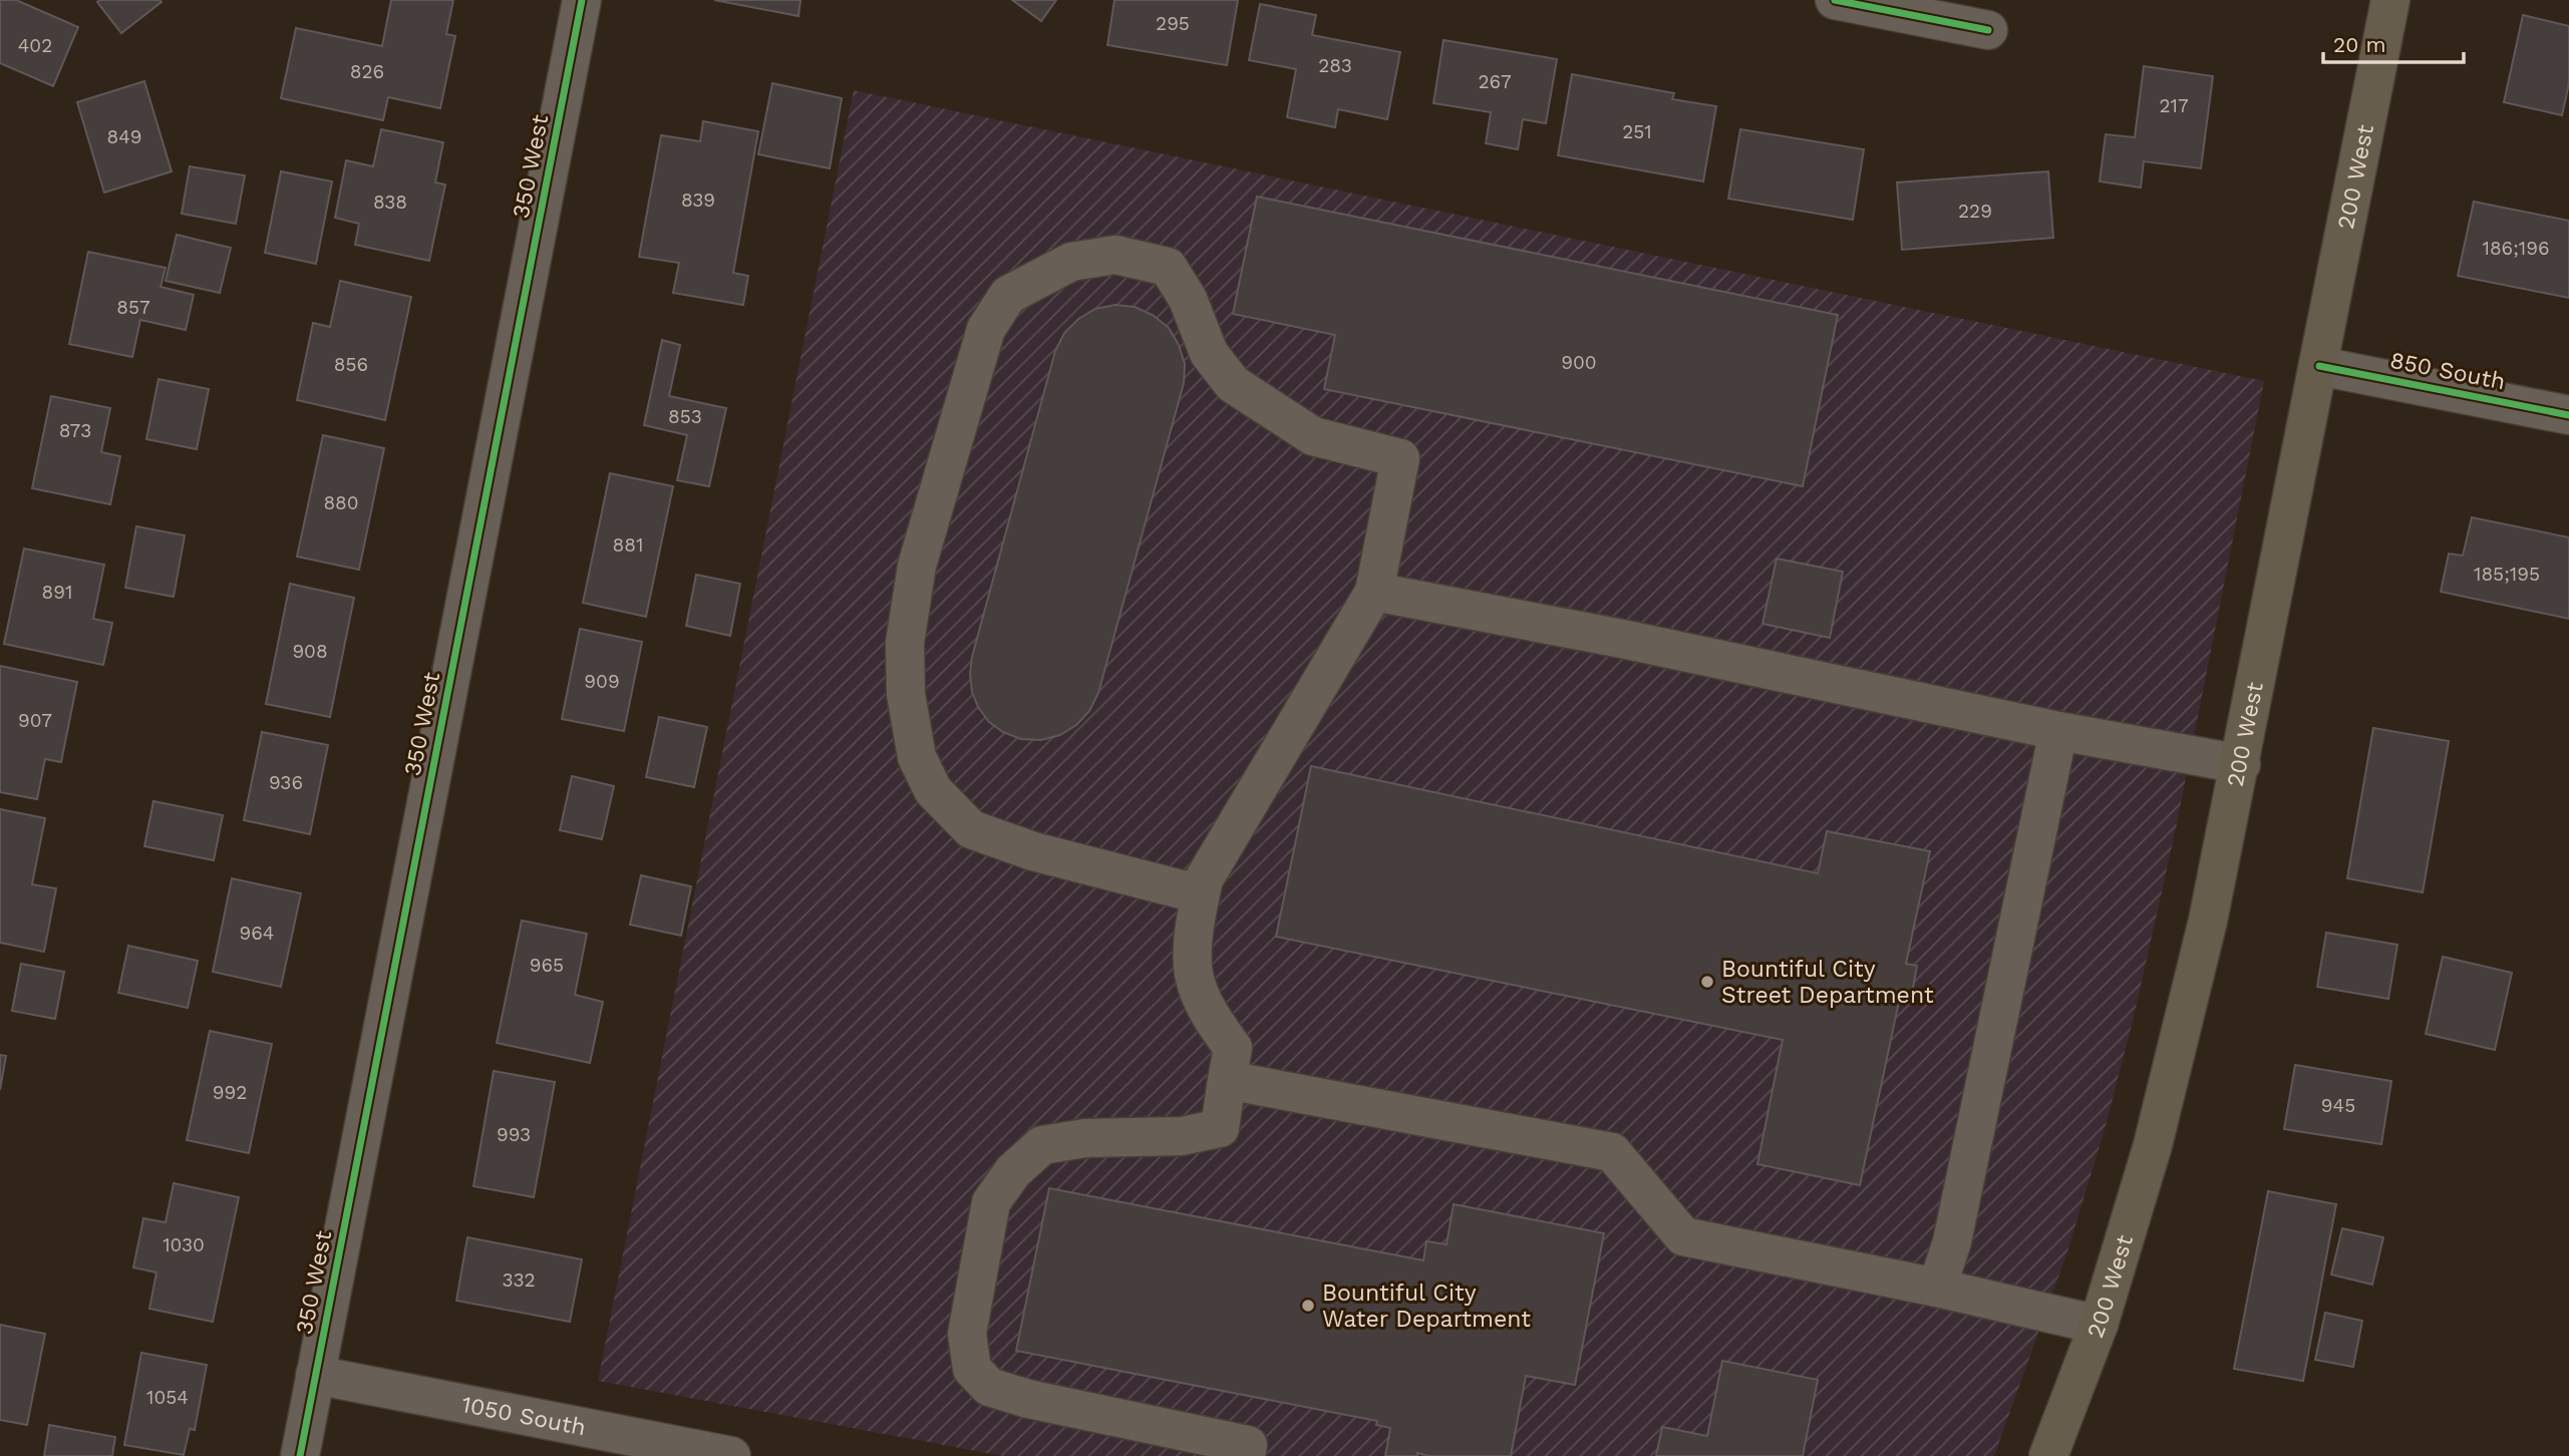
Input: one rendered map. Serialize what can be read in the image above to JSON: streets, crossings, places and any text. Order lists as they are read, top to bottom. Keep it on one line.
{"streets":{"main road":["200 West"],"street":["350 West","850 South","1050 South"]},"crossings":[["350 West","1050 South"],["200 West","850 South"]],"places":["Bountiful City Street Department","Bountiful City Water Department"],"house_numbers":["295","402","283","826","267","217","251","849","839","838","229","186;196","857","900","856","853","873","880","881","185;195","891","908","909","907","936","964","965","992","945","993","1030","332","1054"],"scale_bar":"20 m"}
